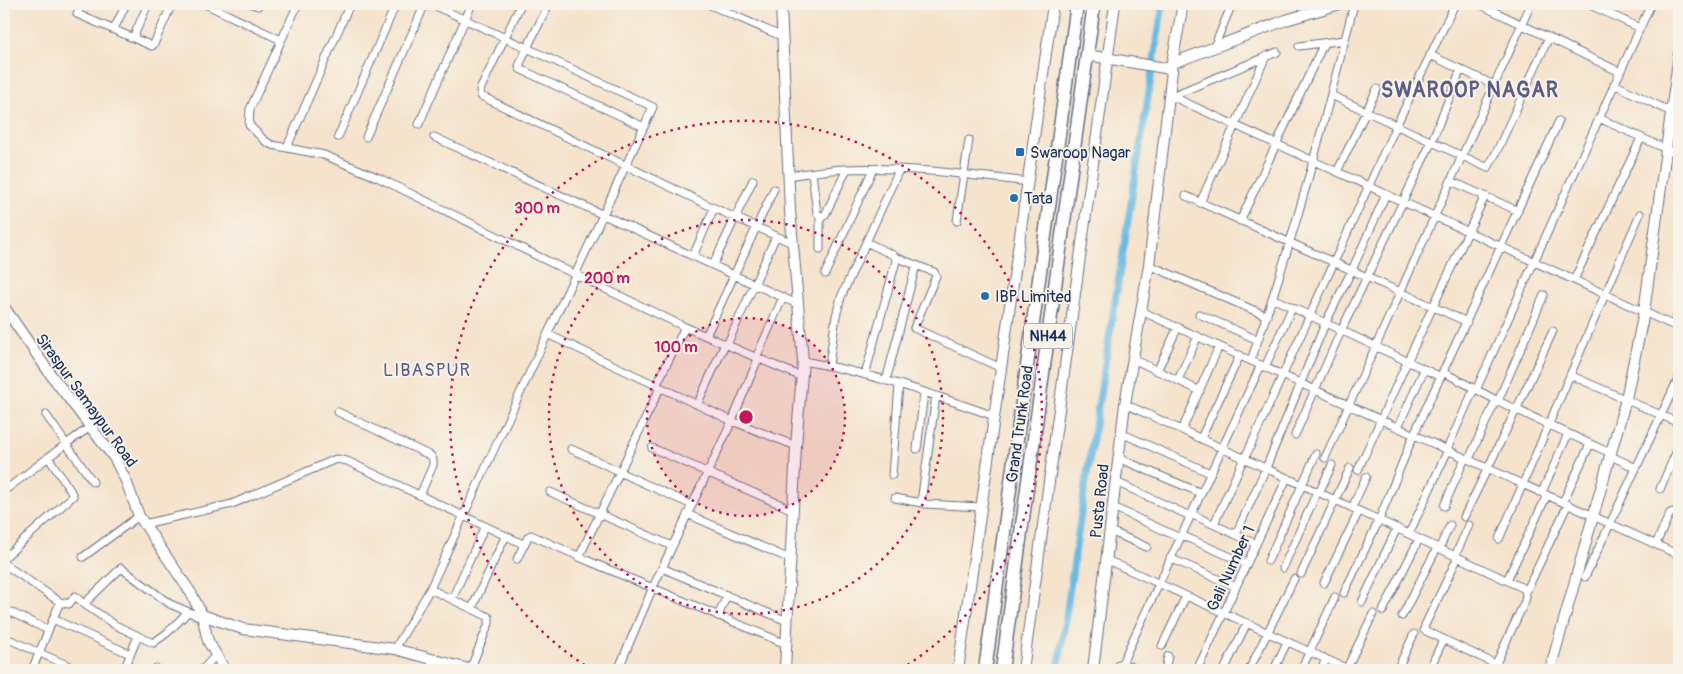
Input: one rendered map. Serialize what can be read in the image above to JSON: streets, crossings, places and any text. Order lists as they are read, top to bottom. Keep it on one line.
{"streets":{"highway":["NH44","Grand Trunk Road"],"street":["Siraspur Samaypur Road","Pusta Road","Gali Number 1"]},"districts":["SWAROOP NAGAR","LIBASPUR"],"places":{"transit":["Swaroop Nagar"],"other":["Tata","IBP Limited"]},"rings":["300 m","200 m","100 m"]}
